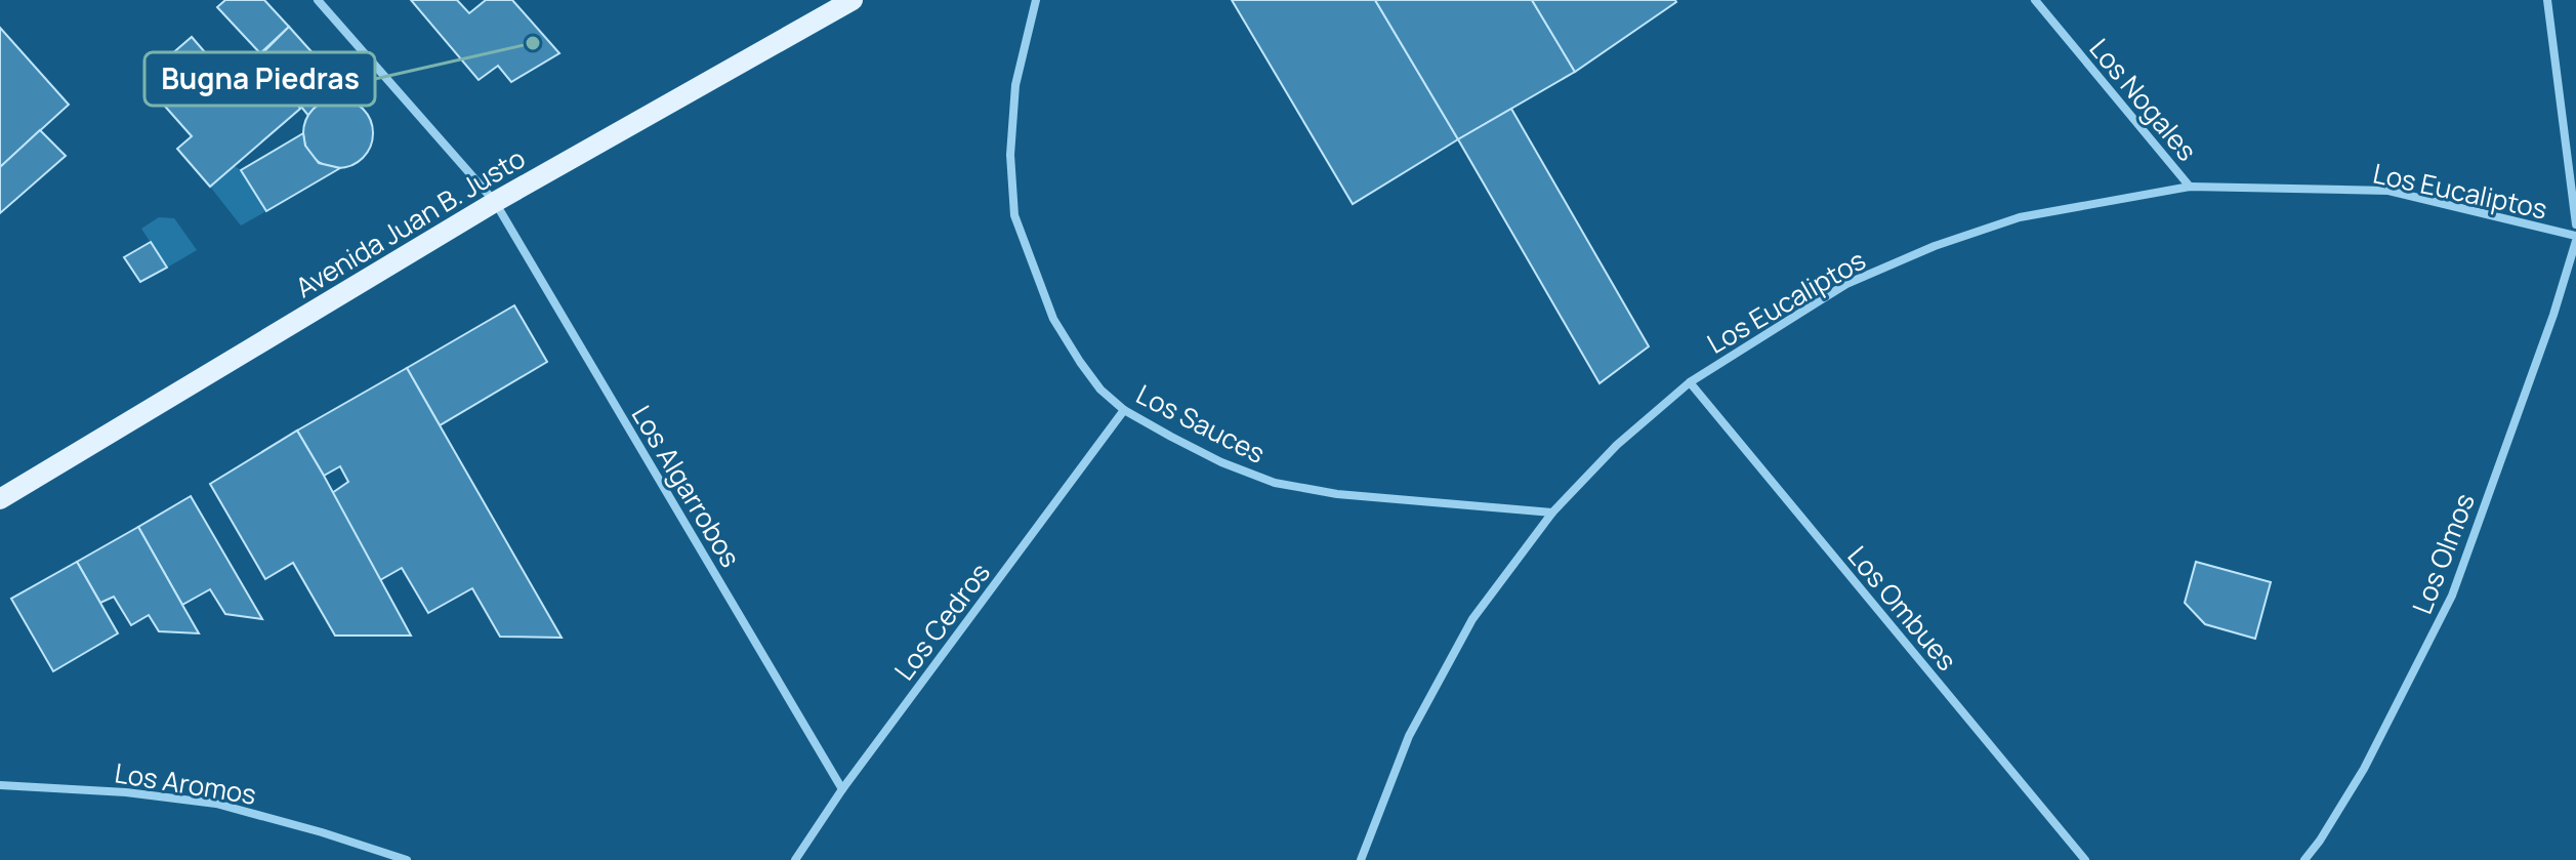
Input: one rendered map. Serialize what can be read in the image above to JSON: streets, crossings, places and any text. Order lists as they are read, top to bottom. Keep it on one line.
{"streets":{"main road":["Avenida Juan B. Justo"],"street":["Los Nogales","Los Eucaliptos","Los Sauces","Los Algarrobos","Los Olmos","Los Ombues","Los Cedros","Los Aromos"]},"crossings":[["Los Nogales","Los Eucaliptos"],["Los Eucaliptos","Los Sauces"],["Los Eucaliptos","Los Olmos"],["Los Eucaliptos","Los Ombues"],["Avenida Juan B. Justo","Los Algarrobos"],["Los Sauces","Los Cedros"],["Los Algarrobos","Los Cedros"]],"places":["Bugna Piedras"]}
